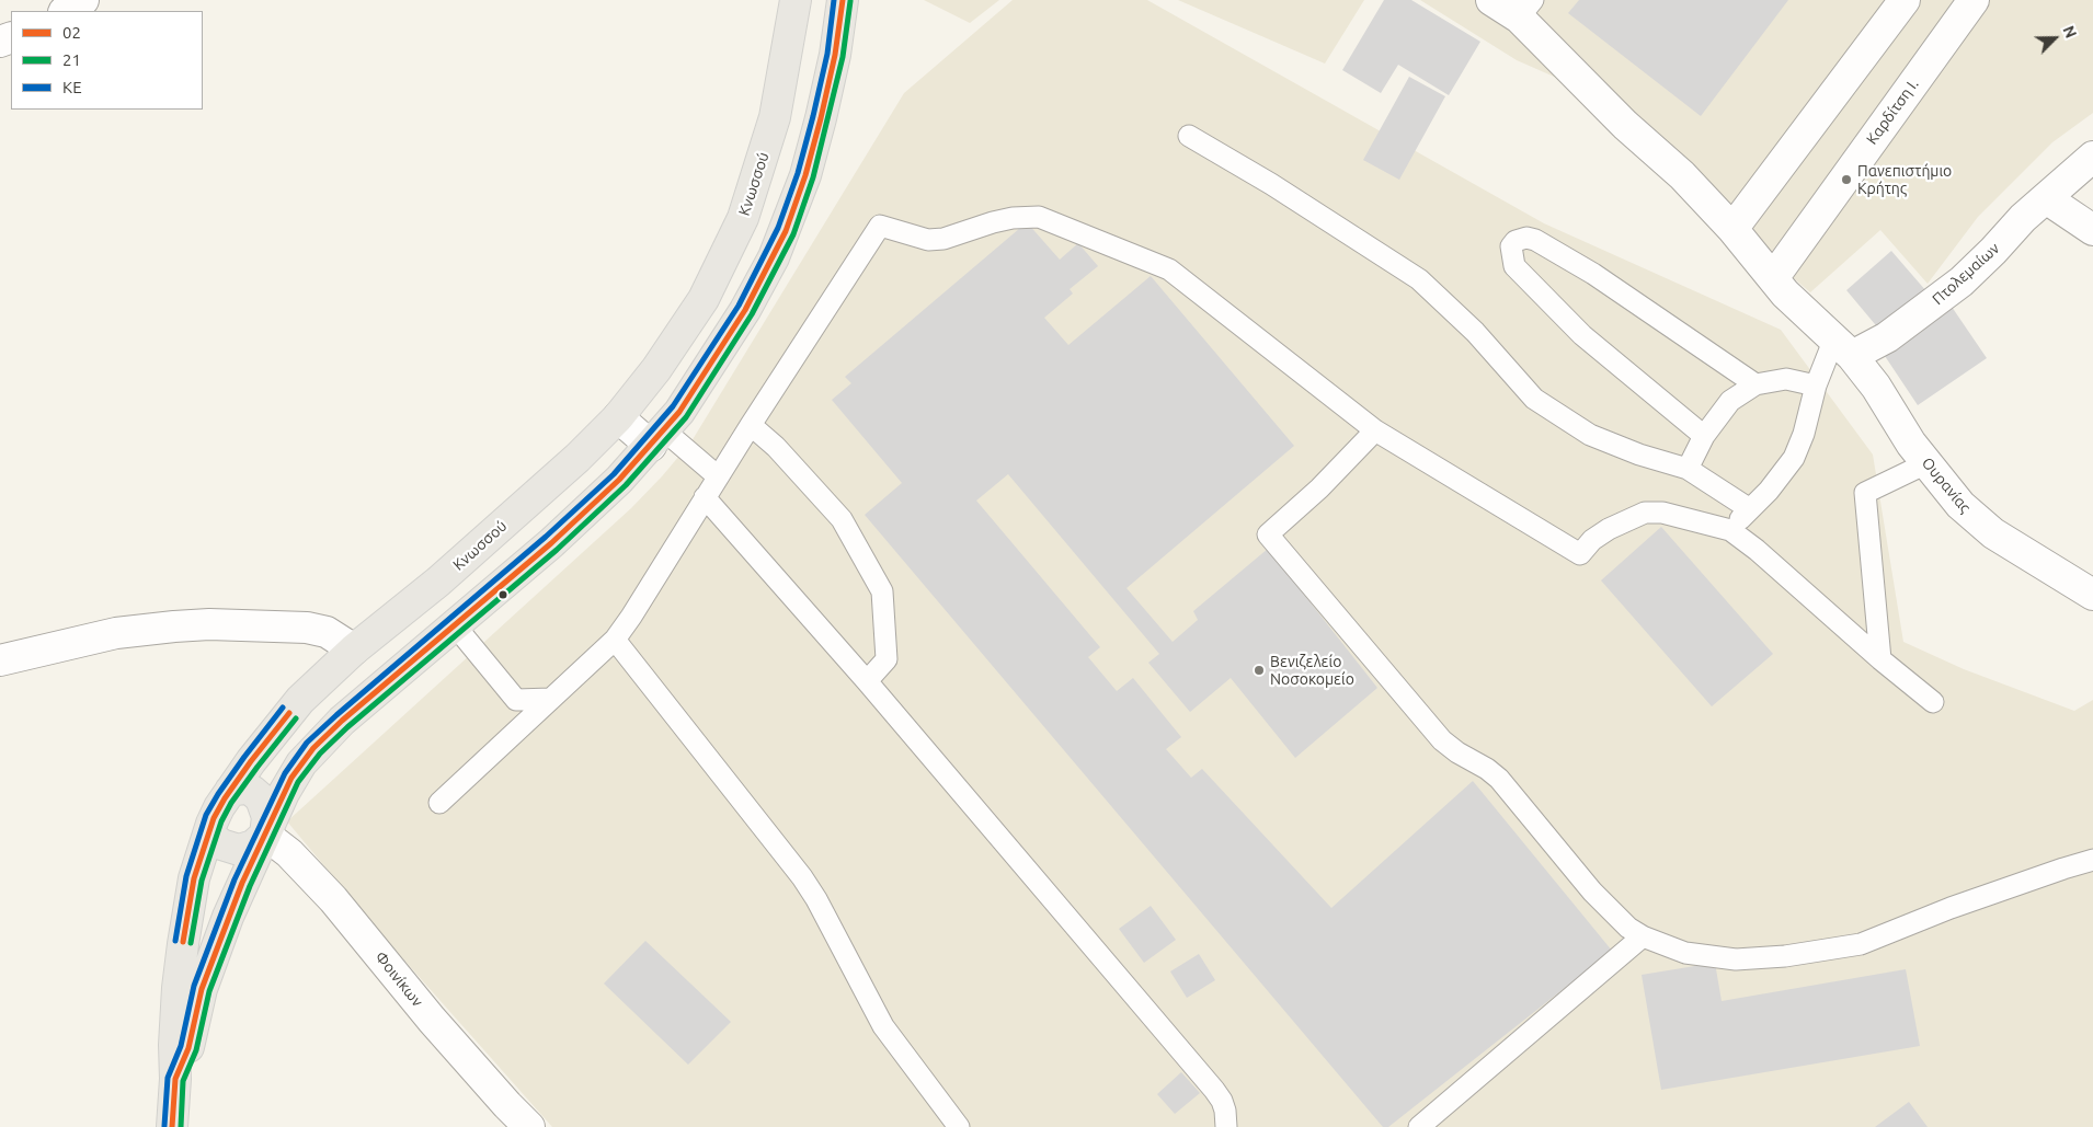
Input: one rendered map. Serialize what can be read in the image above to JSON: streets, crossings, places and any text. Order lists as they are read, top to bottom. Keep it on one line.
{"streets":{"main road":["Κνωσσού"],"street":["Καρδίτση Ι.","Πτολεμαίων","Ουρανίας","Φοινίκων"]},"crossings":[["Κνωσσού","Φοινίκων"],["Πτολεμαίων","Ουρανίας"]],"places":["Πανεπιστήμιο Κρήτης","Βενιζελείο Νοσοκομείο"],"lines":["transit line 02","transit line KE","transit line 21"],"legend":["02","21","KE"],"north":"top right"}
